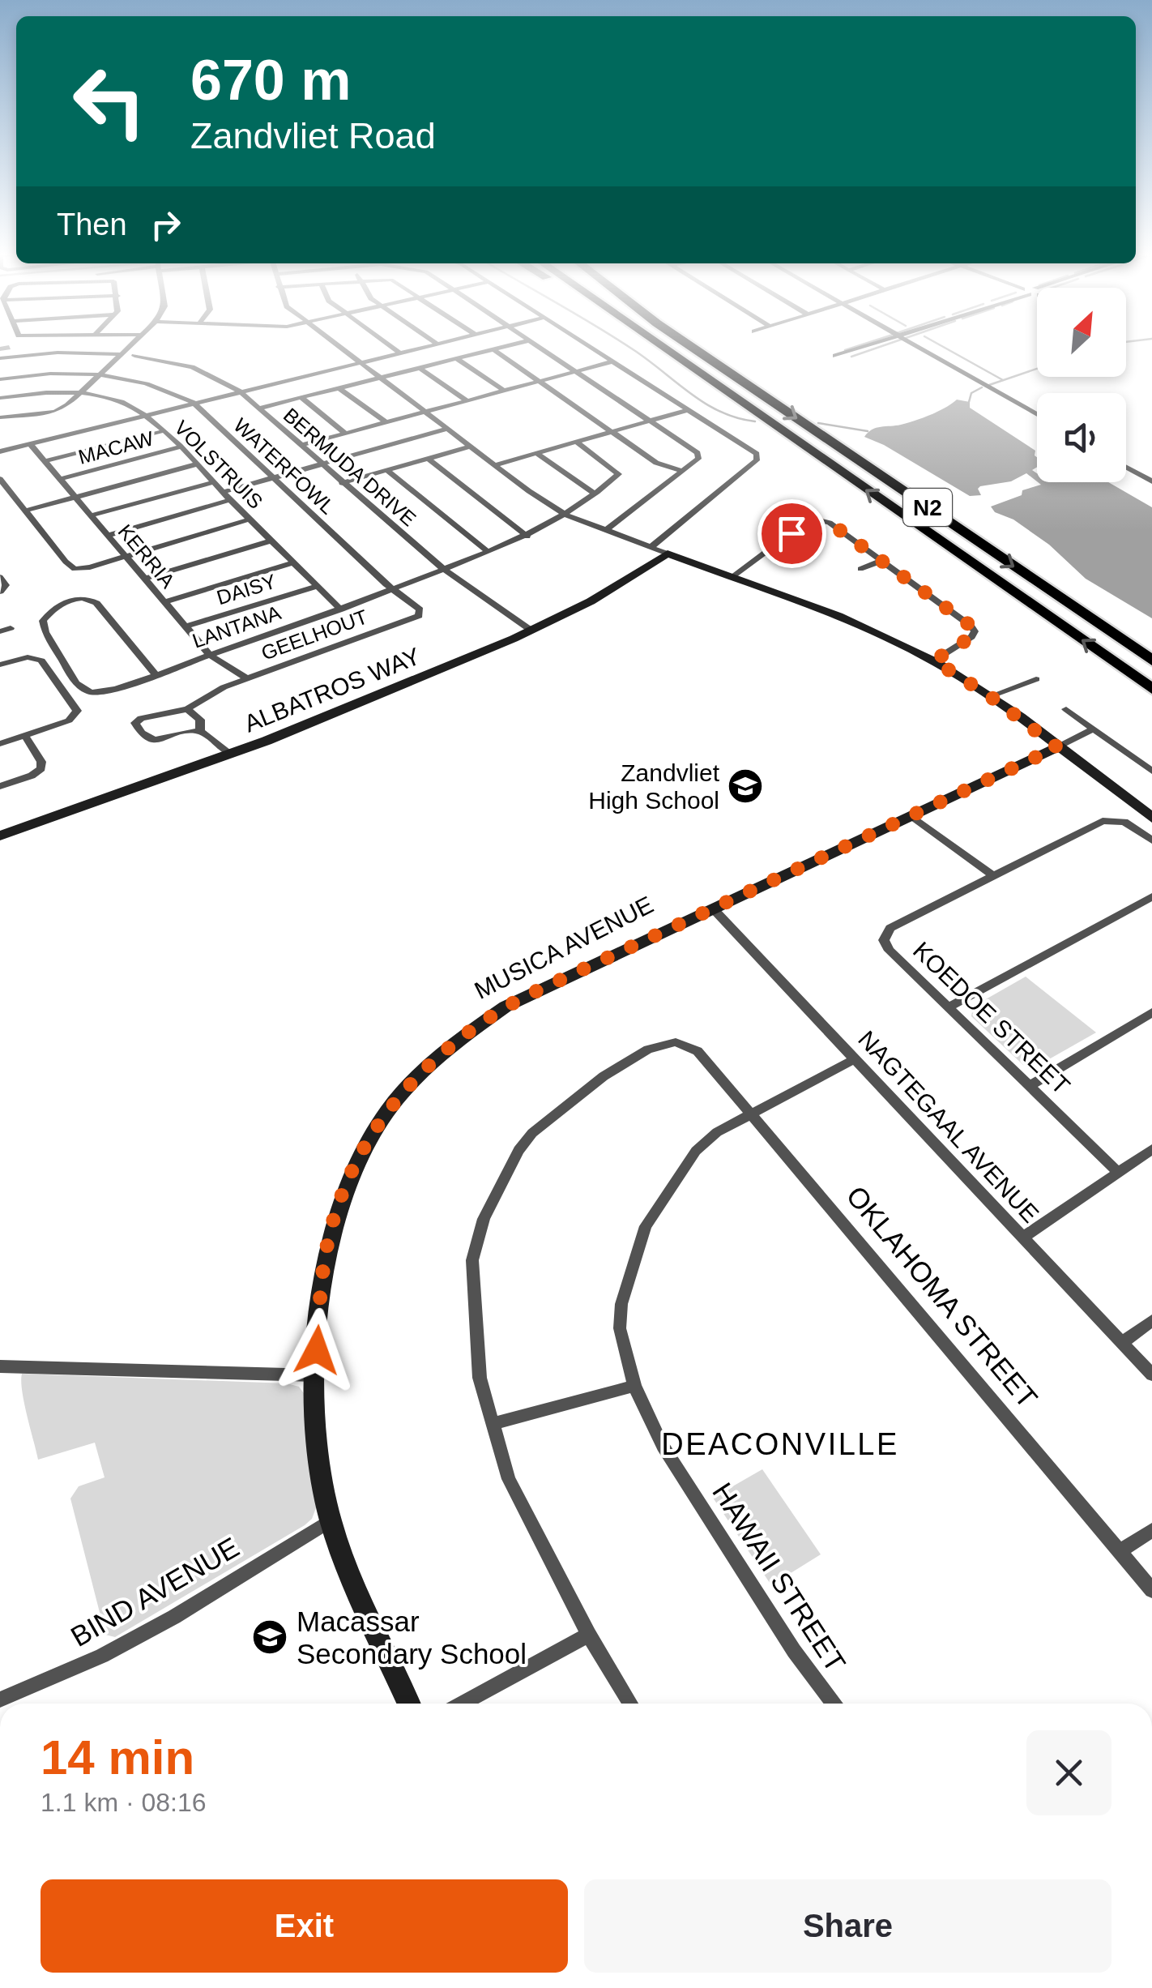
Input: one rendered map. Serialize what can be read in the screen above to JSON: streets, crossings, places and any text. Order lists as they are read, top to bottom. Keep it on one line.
{"streets":{"highway":["N2"],"street":["MACAW","VOLSTRUIS","WATERFOWL","BERMUDA DRIVE","KERRIA","DAISY","LANTANA","GEELHOUT","ALBATROS WAY","MUSICA AVENUE","KOEDOE STREET","NAGTEGAAL AVENUE","OKLAHOMA STREET","HAWAII STREET","BIND AVENUE"]},"crossings":[["MACAW","VOLSTRUIS"],["MACAW","KERRIA"],["VOLSTRUIS","DAISY"],["VOLSTRUIS","LANTANA"],["WATERFOWL","LANTANA"],["WATERFOWL","GEELHOUT"],["BERMUDA DRIVE","LANTANA"],["BERMUDA DRIVE","ALBATROS WAY"],["KERRIA","DAISY"],["KERRIA","LANTANA"],["KERRIA","GEELHOUT"],["LANTANA","GEELHOUT"],["MUSICA AVENUE","NAGTEGAAL AVENUE"],["MUSICA AVENUE","BIND AVENUE"],["NAGTEGAAL AVENUE","HAWAII STREET"],["OKLAHOMA STREET","HAWAII STREET"]],"districts":["DEACONVILLE"],"places":{"school or university":["Zandvliet High School","Macassar Secondary School"]},"north":"top right","page":{"turn":["670 m","Zandvliet Road"],"then":"Then","heading":["14 min","1.1 km · 08:16"],"buttons":["Exit","Share"]}}
